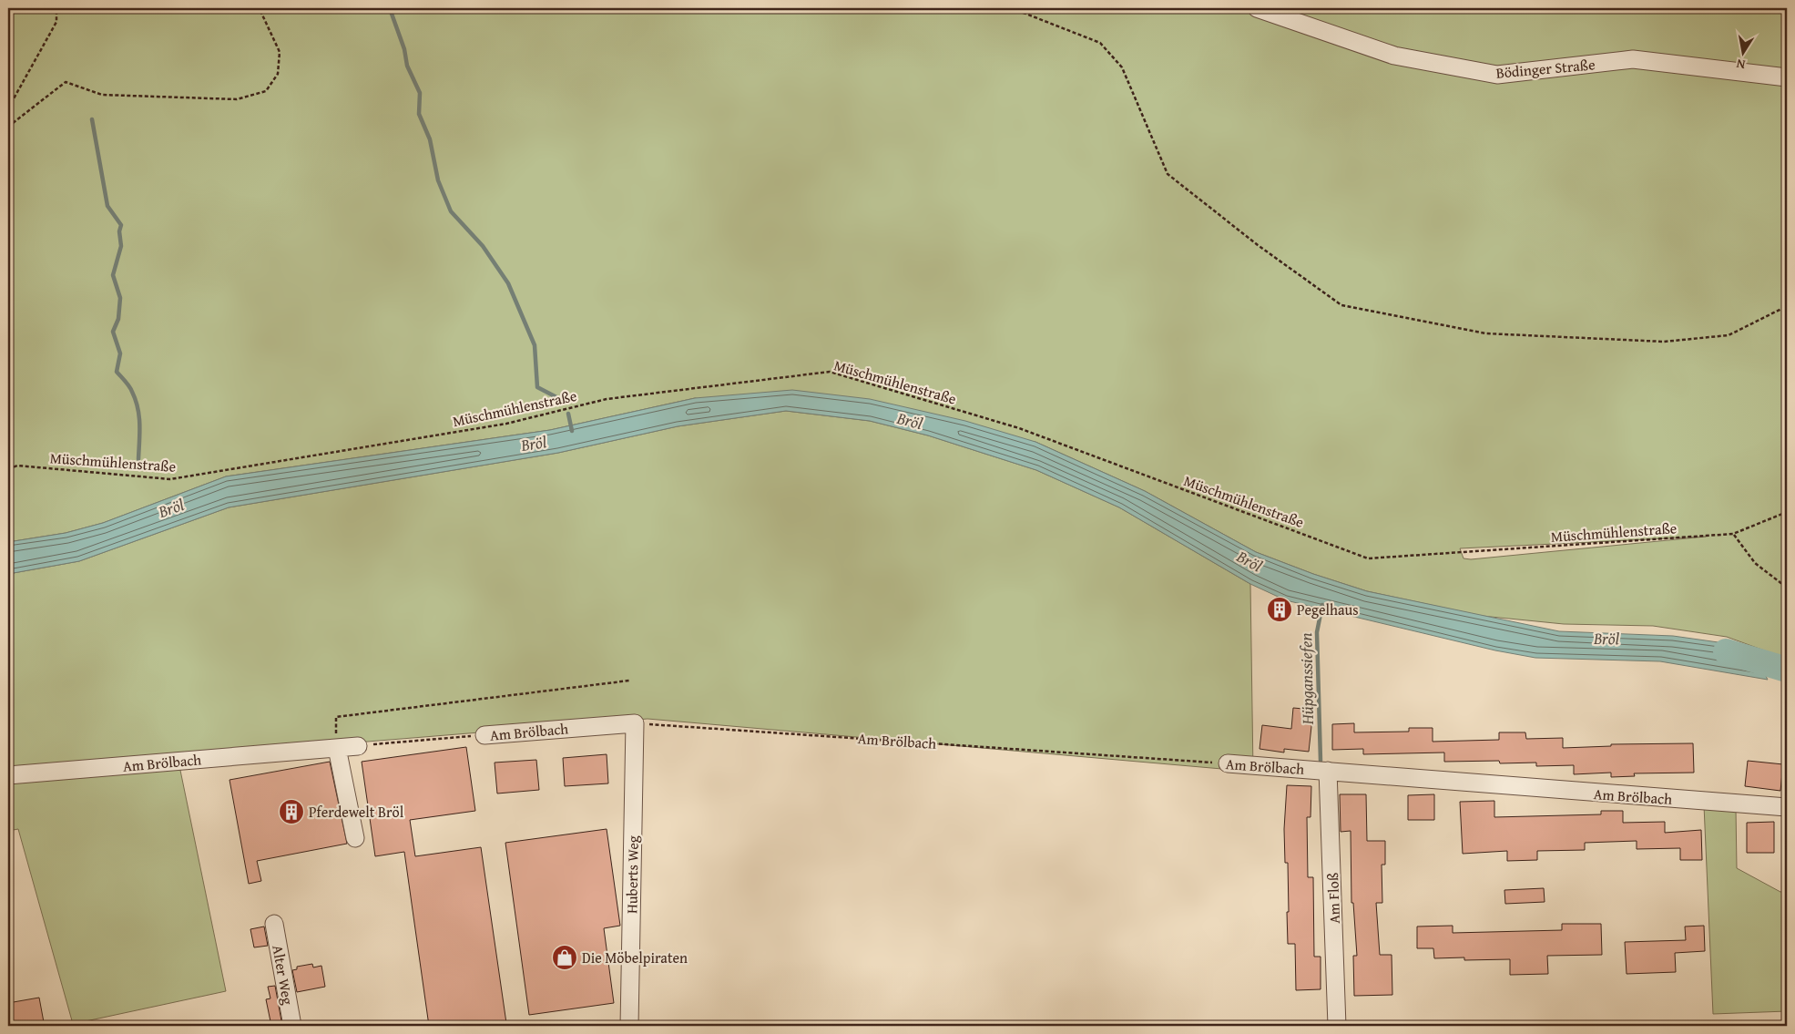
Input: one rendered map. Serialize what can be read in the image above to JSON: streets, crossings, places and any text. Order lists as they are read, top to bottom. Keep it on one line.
{"streets":{"street":["Bödinger Straße","Am Brölbach","Huberts Weg","Am Floß","Alter Weg"],"path":["Müschmühlenstraße"]},"crossings":[["Am Brölbach","Huberts Weg"],["Am Brölbach","Am Floß"]],"water":["Bröl","Hüpganssiefen"],"places":{"building":["Pegelhaus","Pferdewelt Bröl"],"shop":["Die Möbelpiraten"]},"north":"bottom"}
